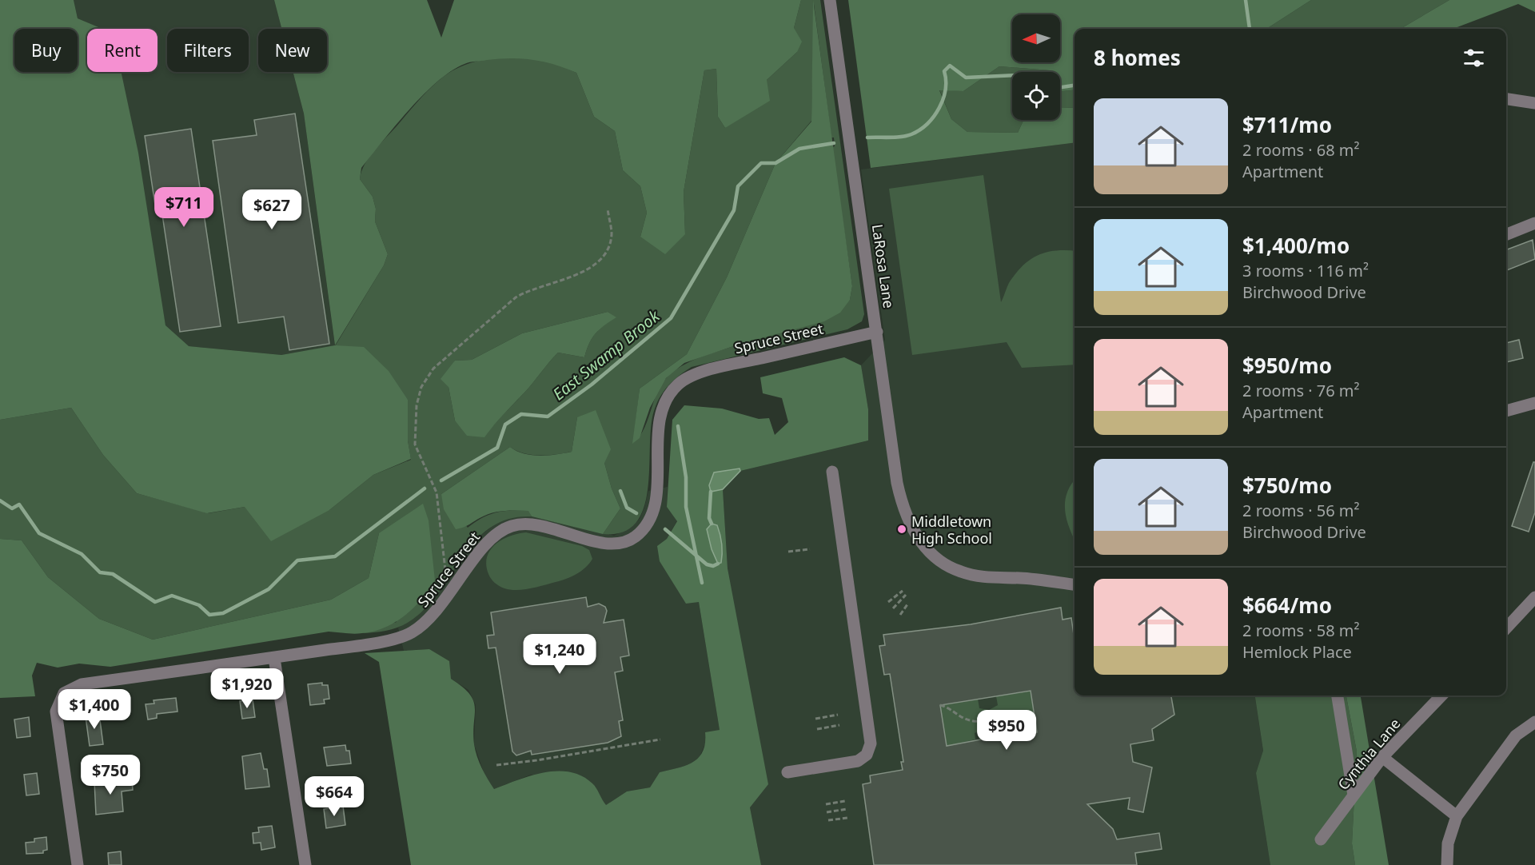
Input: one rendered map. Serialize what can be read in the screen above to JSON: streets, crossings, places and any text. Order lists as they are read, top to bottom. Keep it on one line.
{"streets":{"street":["LaRosa Lane","Spruce Street","Cynthia Lane"]},"crossings":[["LaRosa Lane","Spruce Street"]],"water":["East Swamp Brook"],"places":["Middletown High School"],"north":"left","page":{"chip":["Buy","Rent","Filters","New"],"heading":"8 homes","list":[{"name":"$711/mo","note":"2 rooms · 68 m² · Apartment"},{"name":"$1,400/mo","note":"3 rooms · 116 m² · Birchwood Drive"},{"name":"$950/mo","note":"2 rooms · 76 m² · Apartment"},{"name":"$750/mo","note":"2 rooms · 56 m² · Birchwood Drive"},{"name":"$664/mo","note":"2 rooms · 58 m² · Hemlock Place"}],"price":["$711","$627","$1,240","$1,920","$1,400","$950","$750","$664"]}}
